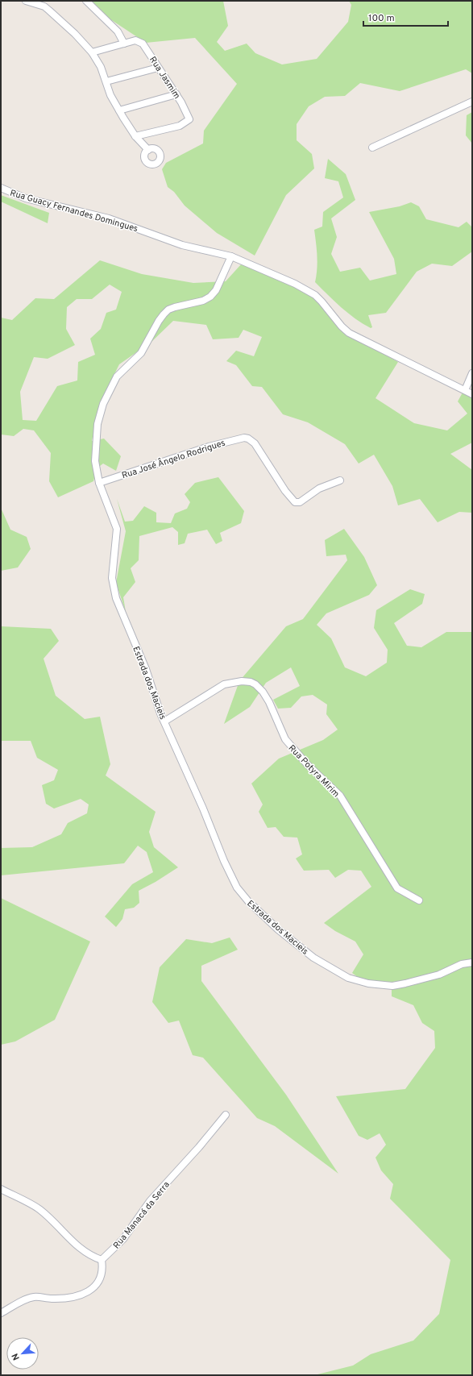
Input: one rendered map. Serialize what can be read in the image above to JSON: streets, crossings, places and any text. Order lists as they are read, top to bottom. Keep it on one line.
{"streets":{"street":["Rua Jasmim","Rua Guacy Fernandes Domingues","Rua José Ângelo Rodrigues","Estrada dos Macieis","Rua Potyra Mirim","Rua Manacá da Serra"]},"crossings":[["Rua Guacy Fernandes Domingues","Estrada dos Macieis"],["Rua José Ângelo Rodrigues","Estrada dos Macieis"],["Estrada dos Macieis","Rua Potyra Mirim"]],"scale_bar":"100 m","north":"bottom left"}
